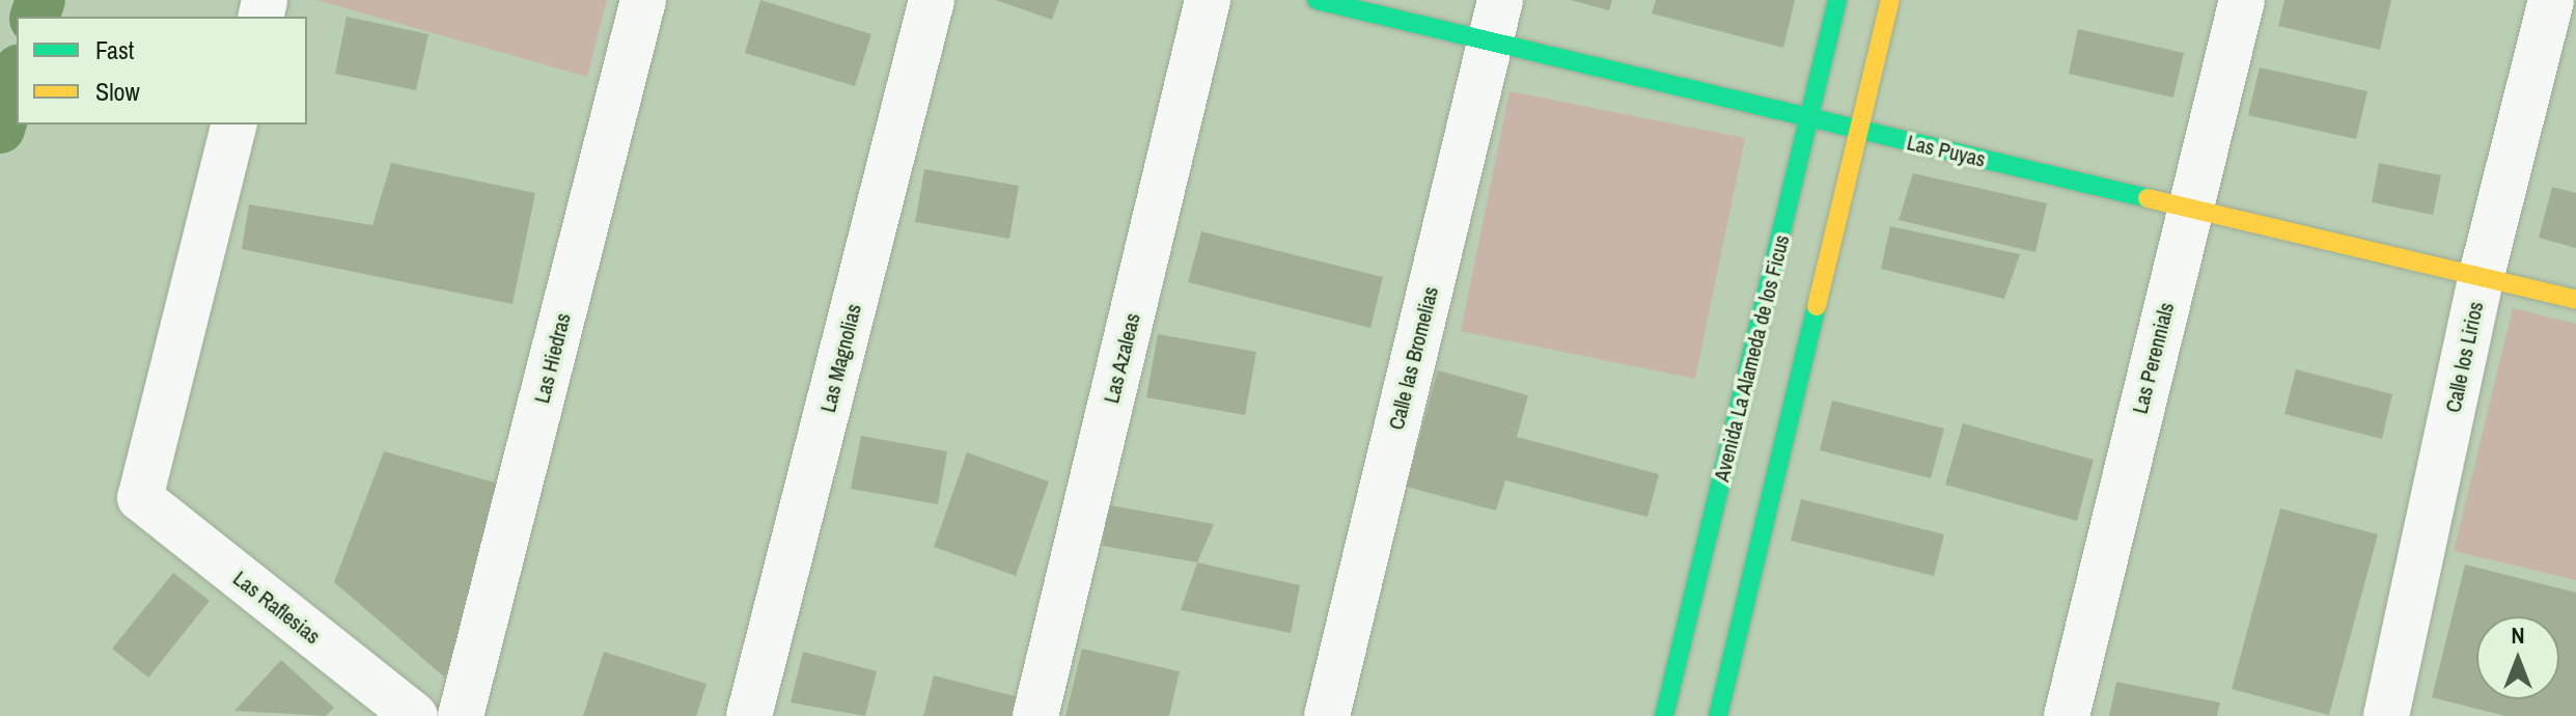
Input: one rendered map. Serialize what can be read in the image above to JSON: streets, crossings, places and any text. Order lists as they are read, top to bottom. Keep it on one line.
{"streets":{"street":["Las Puyas","Calle los Lirios","Las Hiedras","Las Magnolias","Las Azaleas","Calle las Bromelias","Avenida La Alameda de los Ficus","Las Perennials","Las Raflesias"]},"crossings":[["Las Puyas","Calle los Lirios"],["Las Puyas","Calle las Bromelias"],["Las Puyas","Avenida La Alameda de los Ficus"],["Las Puyas","Las Perennials"]],"legend":["Fast","Slow"],"north":"top"}
